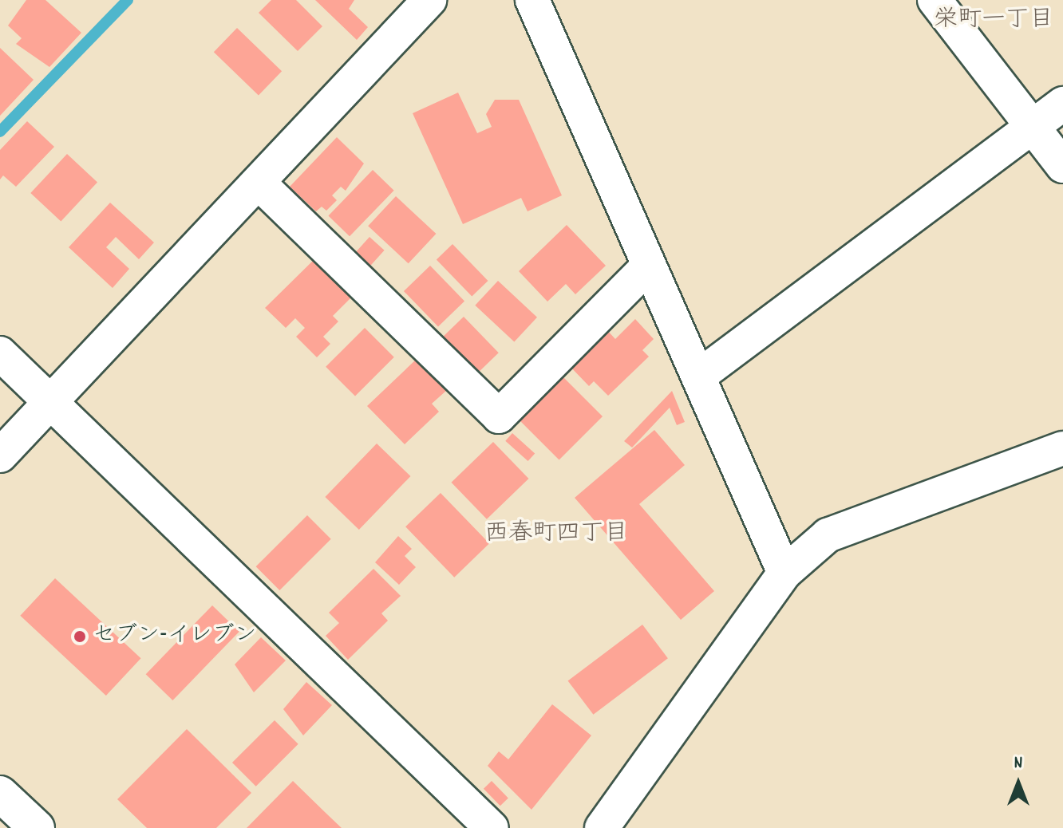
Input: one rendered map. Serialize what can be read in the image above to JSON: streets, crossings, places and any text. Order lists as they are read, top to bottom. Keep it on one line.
{"districts":["栄町一丁目","西春町四丁目"],"places":["セブン-イレブン"],"north":"top"}
